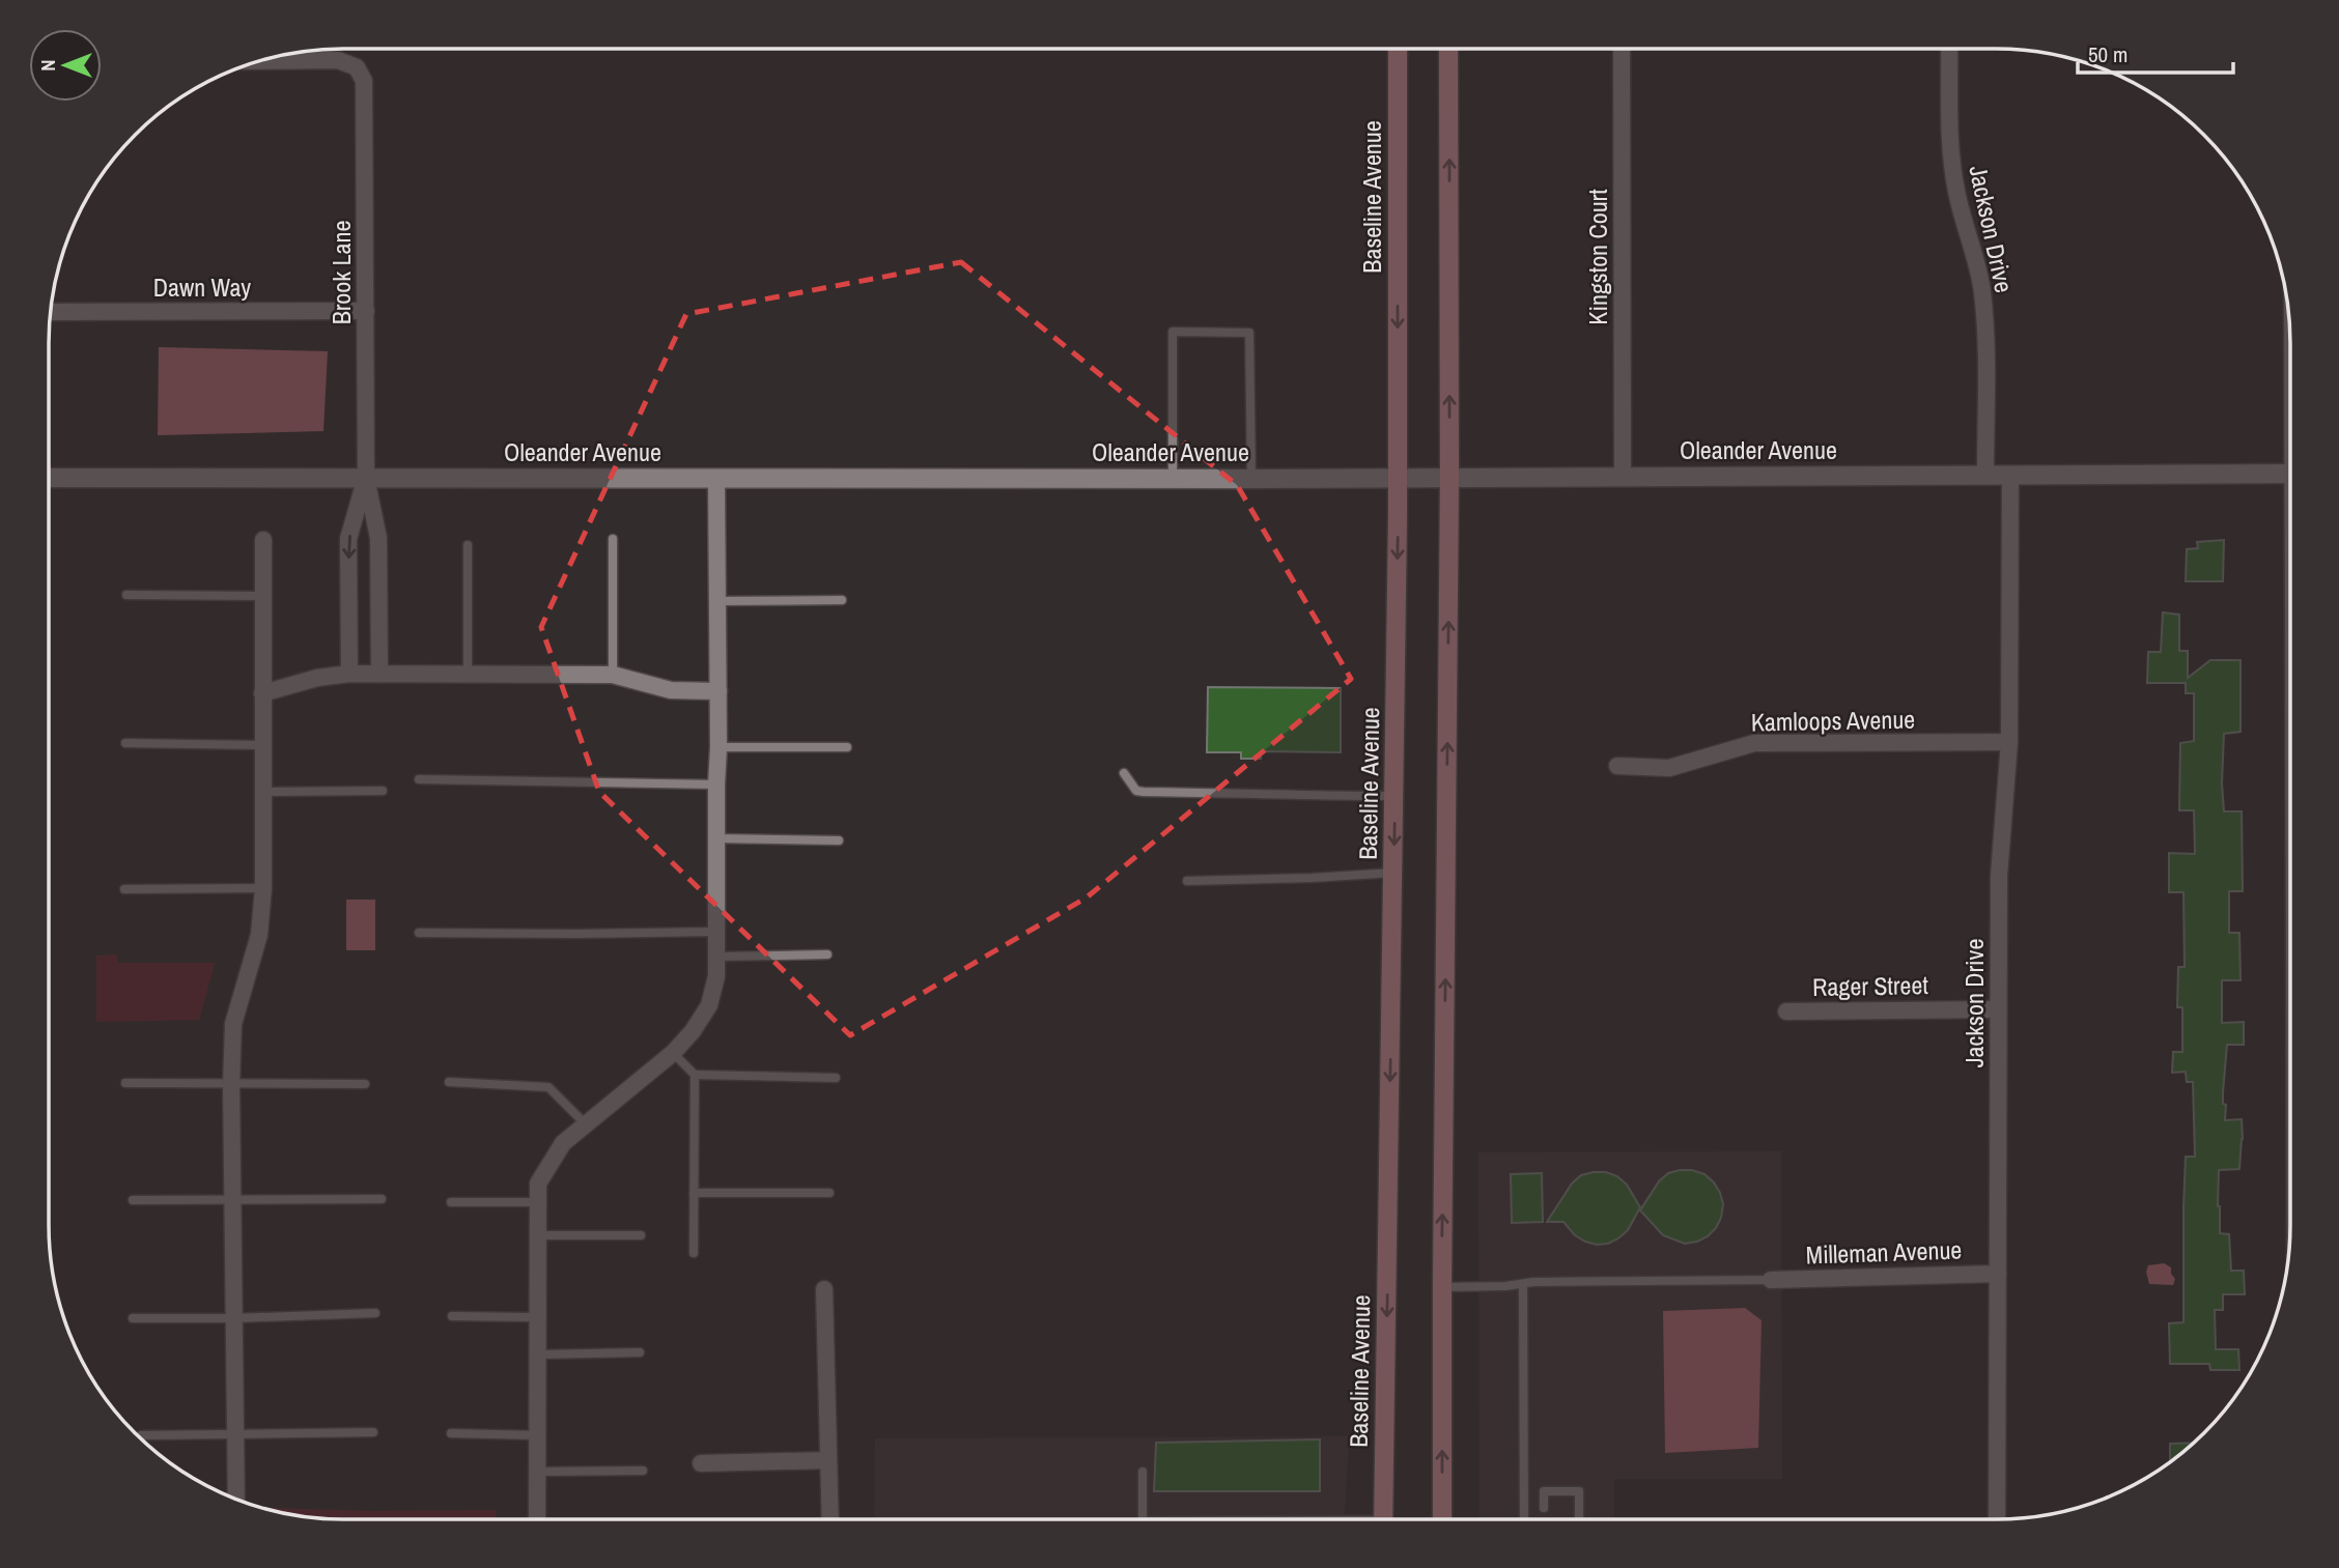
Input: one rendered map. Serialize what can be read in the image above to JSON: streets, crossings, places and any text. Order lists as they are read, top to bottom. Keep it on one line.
{"streets":{"main road":["Baseline Avenue"],"street":["Jackson Drive","Kingston Court","Brook Lane","Dawn Way","Oleander Avenue","Kamloops Avenue","Rager Street","Milleman Avenue"]},"crossings":[["Baseline Avenue","Oleander Avenue"],["Jackson Drive","Oleander Avenue"],["Jackson Drive","Kamloops Avenue"],["Jackson Drive","Rager Street"],["Jackson Drive","Milleman Avenue"],["Kingston Court","Oleander Avenue"],["Brook Lane","Dawn Way"],["Brook Lane","Oleander Avenue"]],"scale_bar":"50 m","north":"left"}
